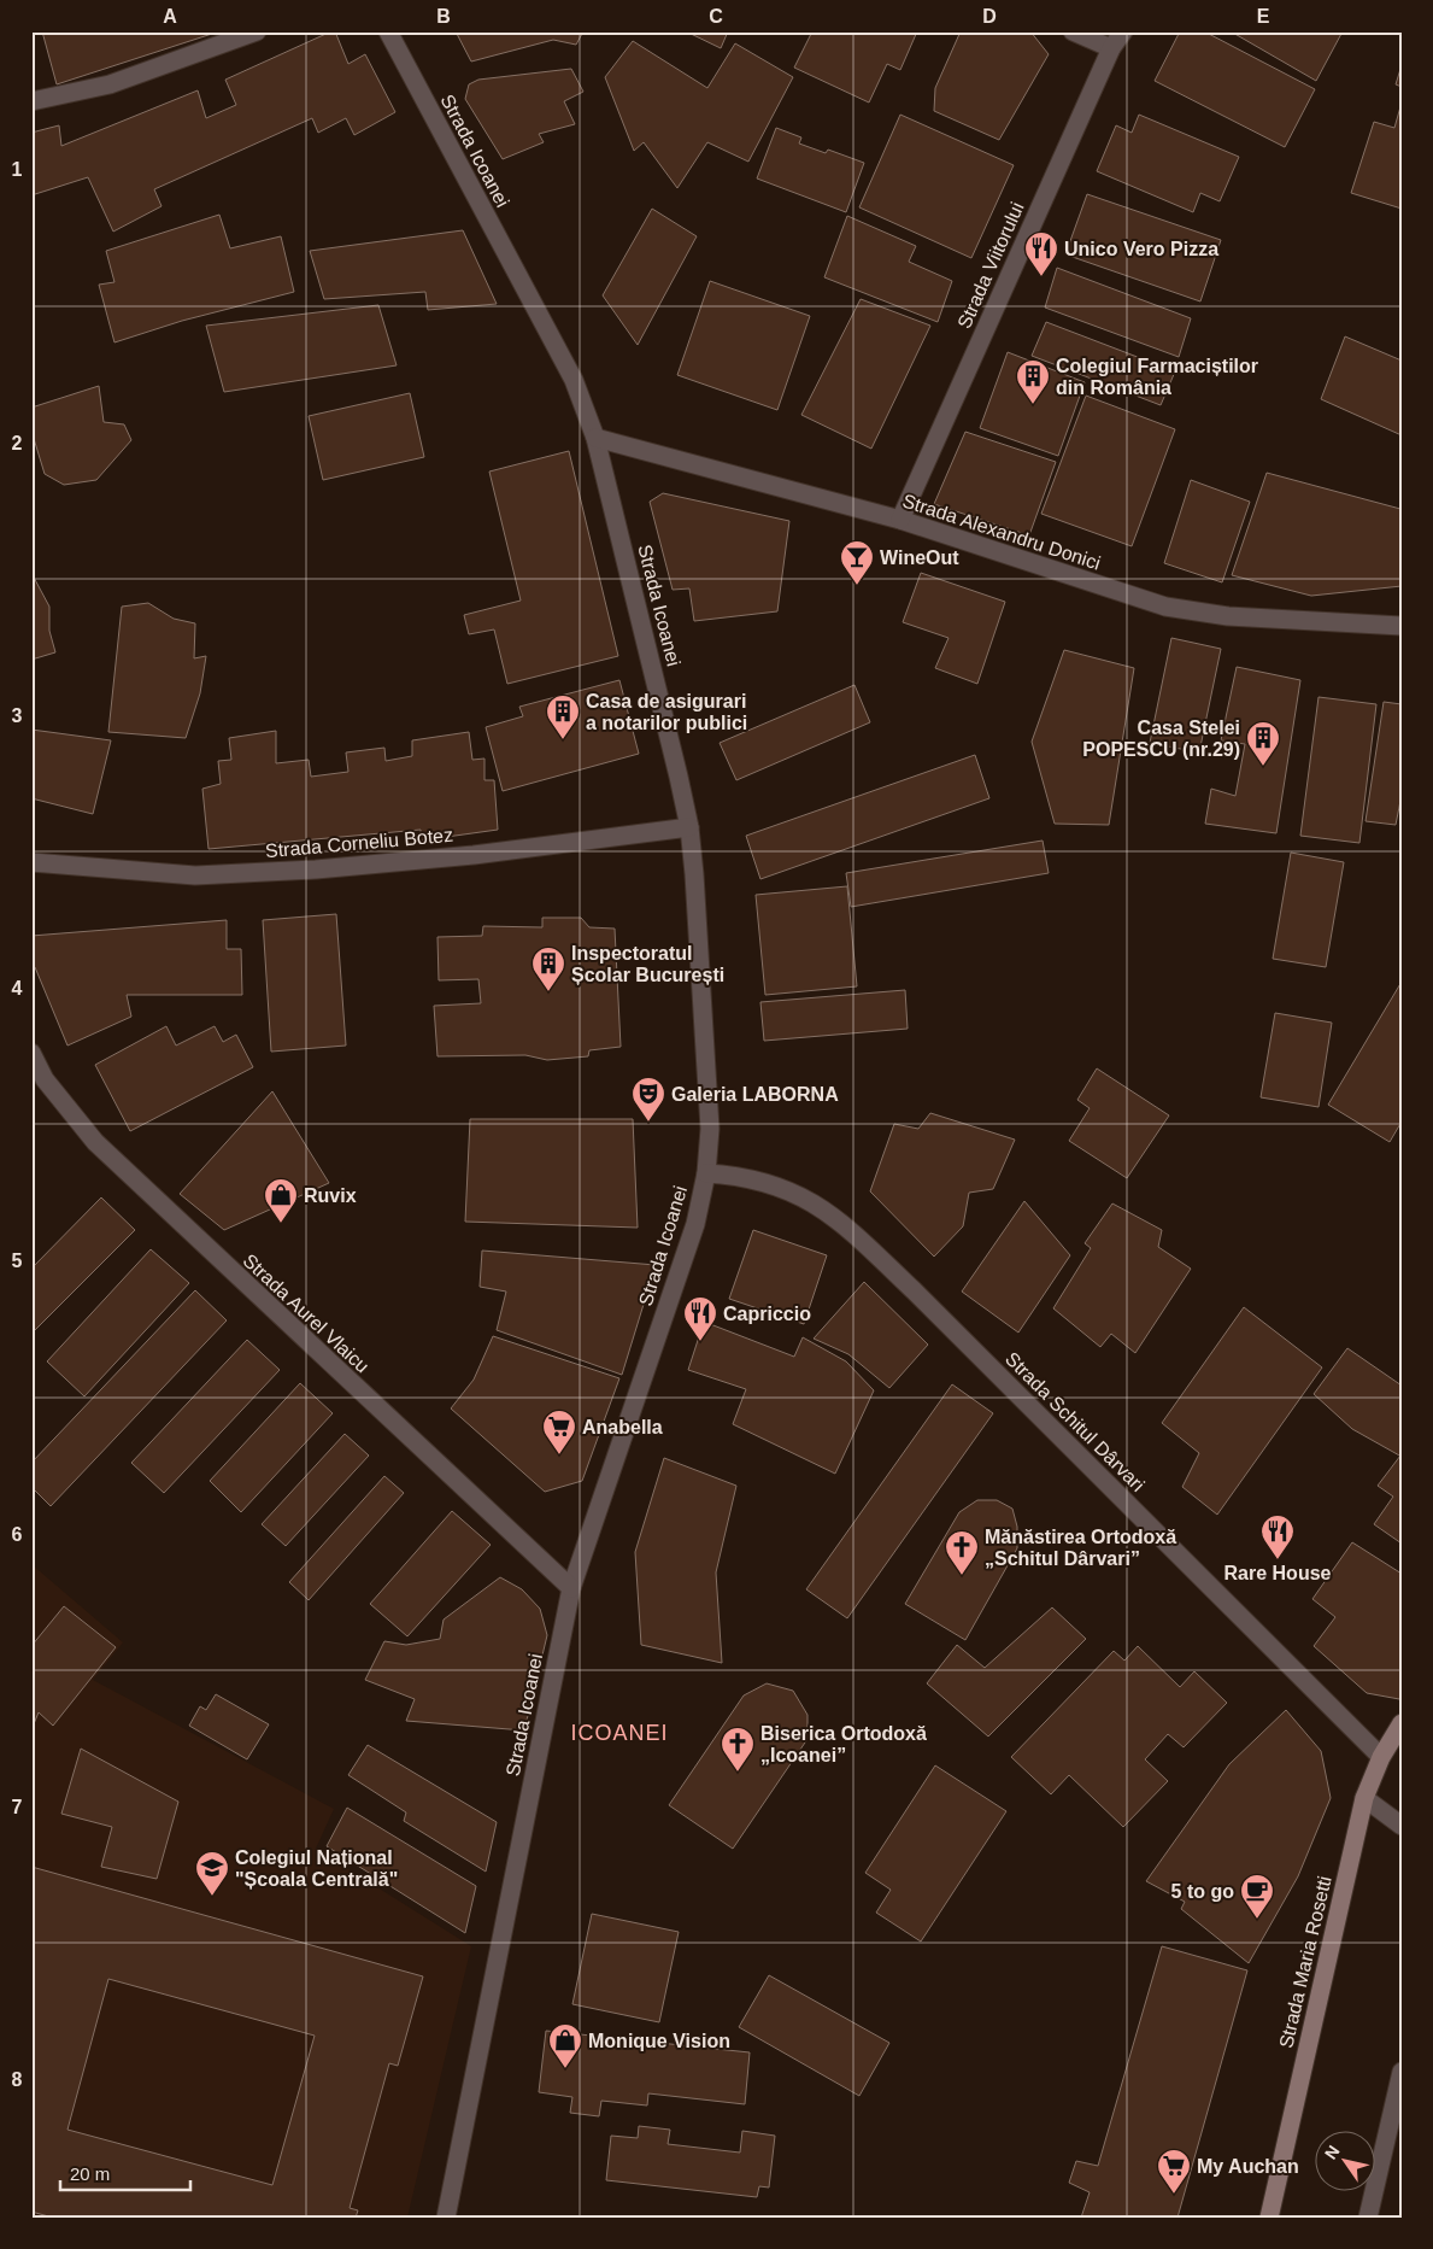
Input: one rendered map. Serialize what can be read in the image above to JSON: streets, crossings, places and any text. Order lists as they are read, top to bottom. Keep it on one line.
{"streets":{"street":["Strada Icoanei","Strada Viitorului","Strada Alexandru Donici","Strada Corneliu Botez","Strada Aurel Vlaicu","Strada Schitul Dârvari","Strada Maria Rosetti"]},"crossings":[["Strada Icoanei","Strada Alexandru Donici"],["Strada Icoanei","Strada Corneliu Botez"],["Strada Icoanei","Strada Aurel Vlaicu"],["Strada Icoanei","Strada Schitul Dârvari"],["Strada Viitorului","Strada Alexandru Donici"],["Strada Schitul Dârvari","Strada Maria Rosetti"]],"districts":["ICOANEI"],"places":{"restaurant":["Unico Vero Pizza","Capriccio","Rare House"],"building":["Colegiul Farmaciștilor din România","Casa de asigurari a notarilor publici","Casa Stelei POPESCU (nr.29)","Inspectoratul Școlar București"],"bar":["WineOut"],"theatre":["Galeria LABORNA"],"shop":["Ruvix","Monique Vision"],"supermarket":["Anabella","My Auchan"],"church":["Mănăstirea Ortodoxă „Schitul Dârvari”","Biserica Ortodoxă „Icoanei”"],"school or university":["Colegiul Național \"Școala Centrală\""],"cafe":["5 to go"]},"scale_bar":"20 m","north":"top left","grid":{"columns":["A","B","C","D","E"],"rows":["1","2","3","4","5","6","7","8"]}}
